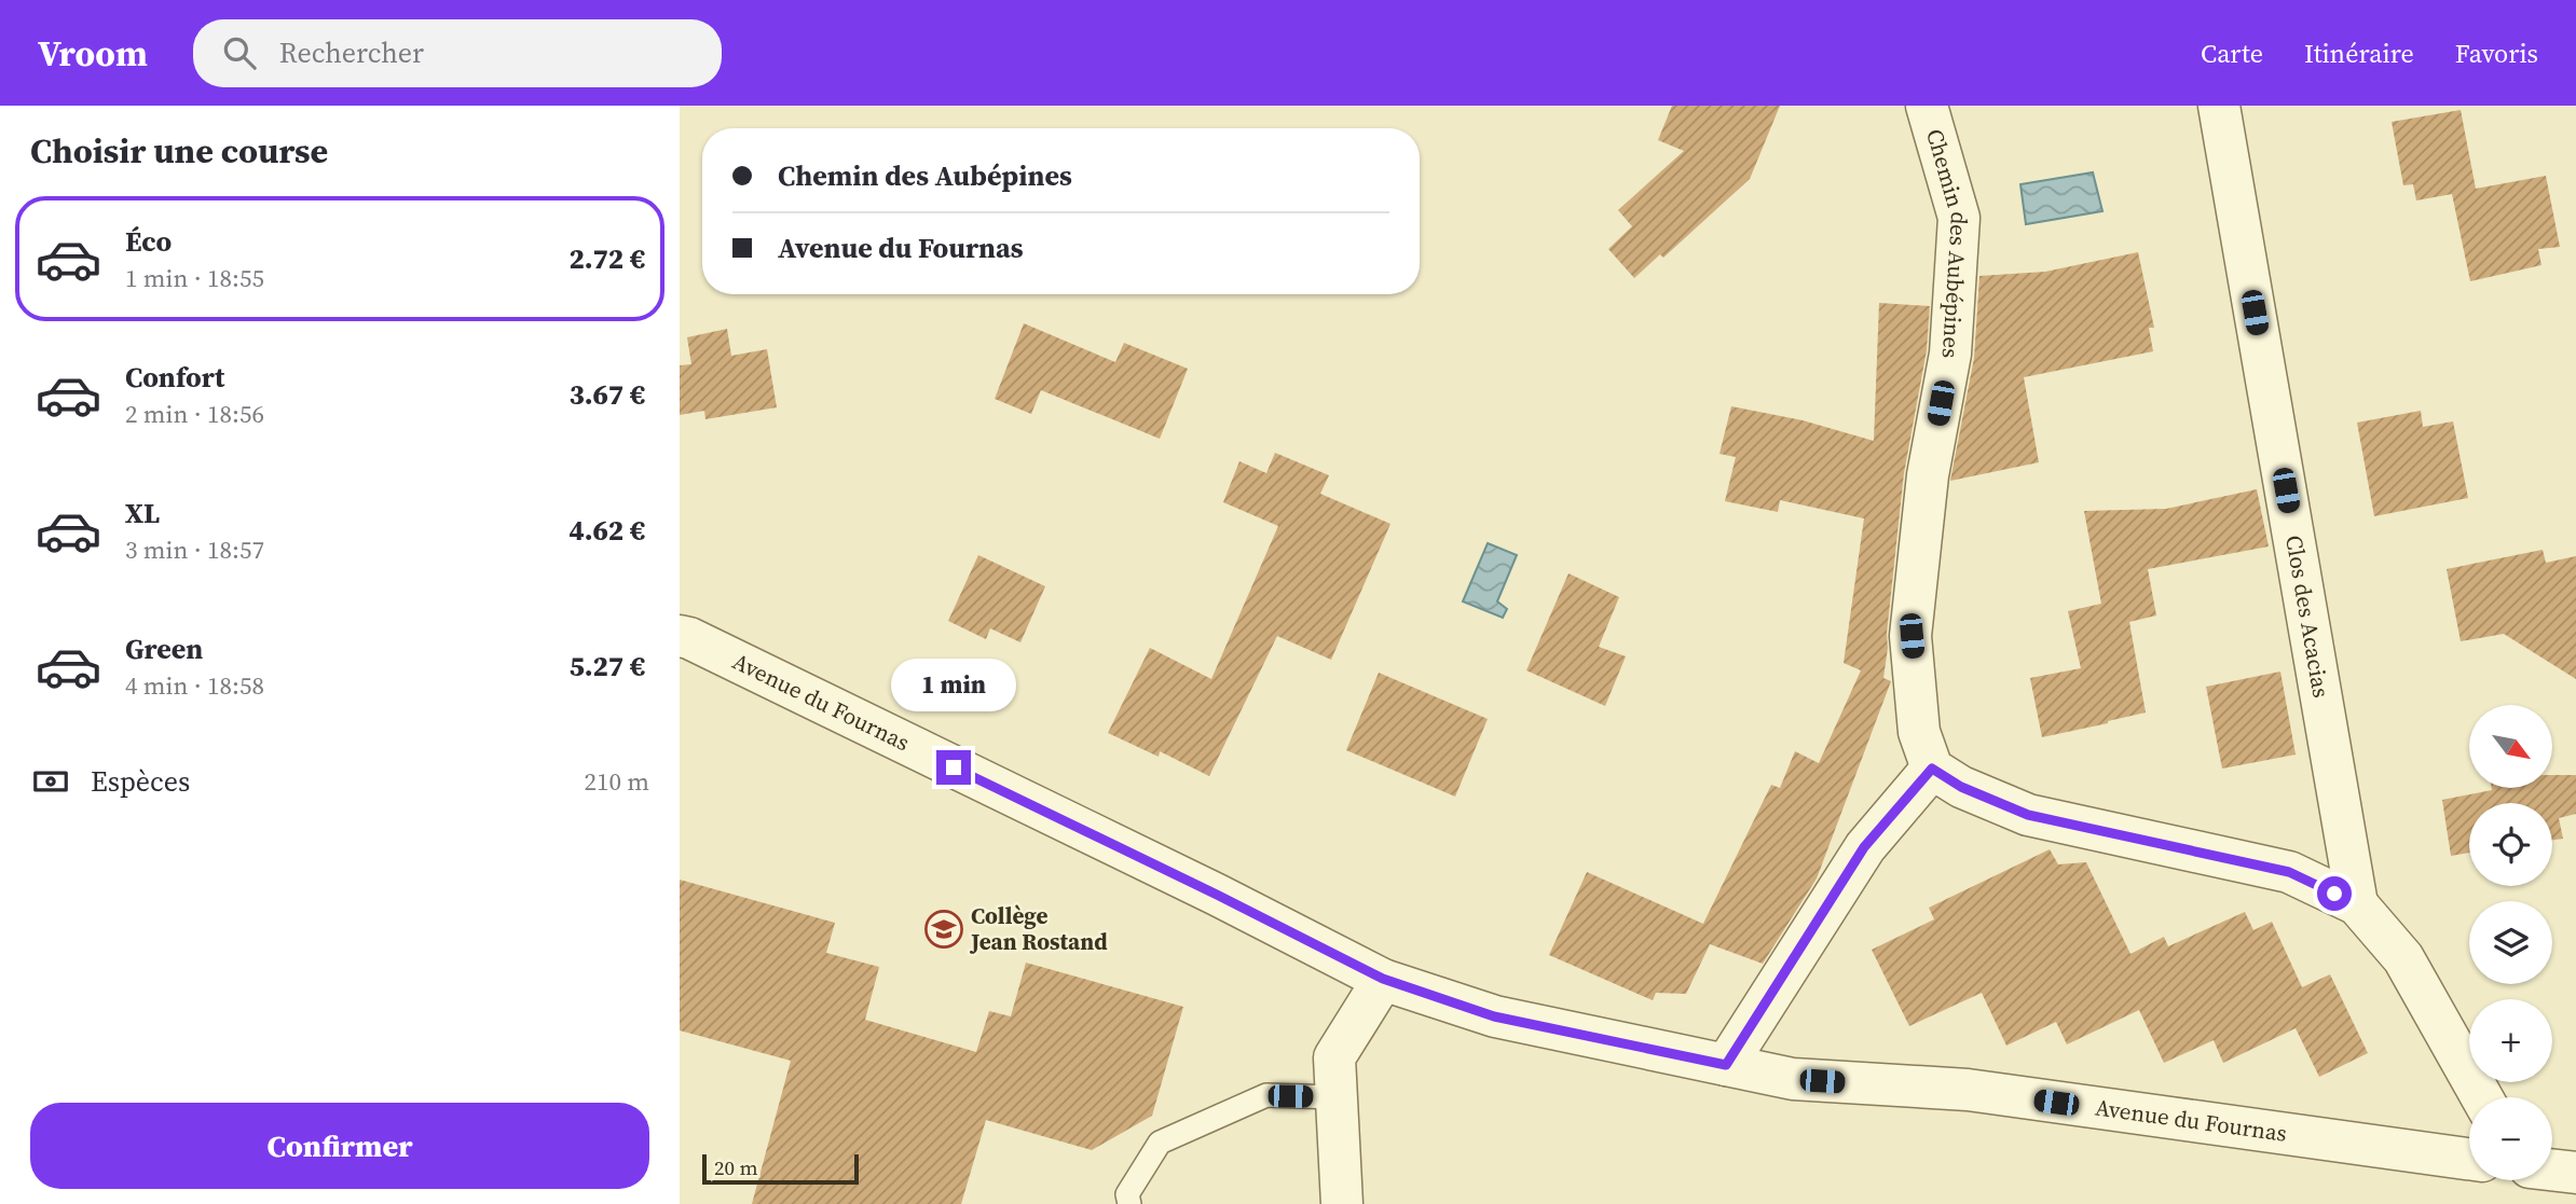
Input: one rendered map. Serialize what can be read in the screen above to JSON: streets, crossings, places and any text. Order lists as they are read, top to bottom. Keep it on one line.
{"streets":{"street":["Chemin des Aubépines","Clos des Acacias","Avenue du Fournas"]},"places":{"school or university":["Collège Jean Rostand"]},"scale_bar":"20 m","north":"bottom right","page":{"header":"Vroom","search":"Rechercher","nav":["Carte","Itinéraire","Favoris"],"heading":"Choisir une course","banner":["Chemin des Aubépines","Avenue du Fournas"],"list":[{"name":"Éco","note":"1 min · 18:55","value":"2.72 €"},{"name":"Confort","note":"2 min · 18:56","value":"3.67 €"},{"name":"XL","note":"3 min · 18:57","value":"4.62 €"},{"name":"Green","note":"4 min · 18:58","value":"5.27 €"}],"bubble":"1 min","map_buttons":["+","−"],"pay":["Espèces","210 m"],"buttons":"Confirmer","scale":"20 m"}}
